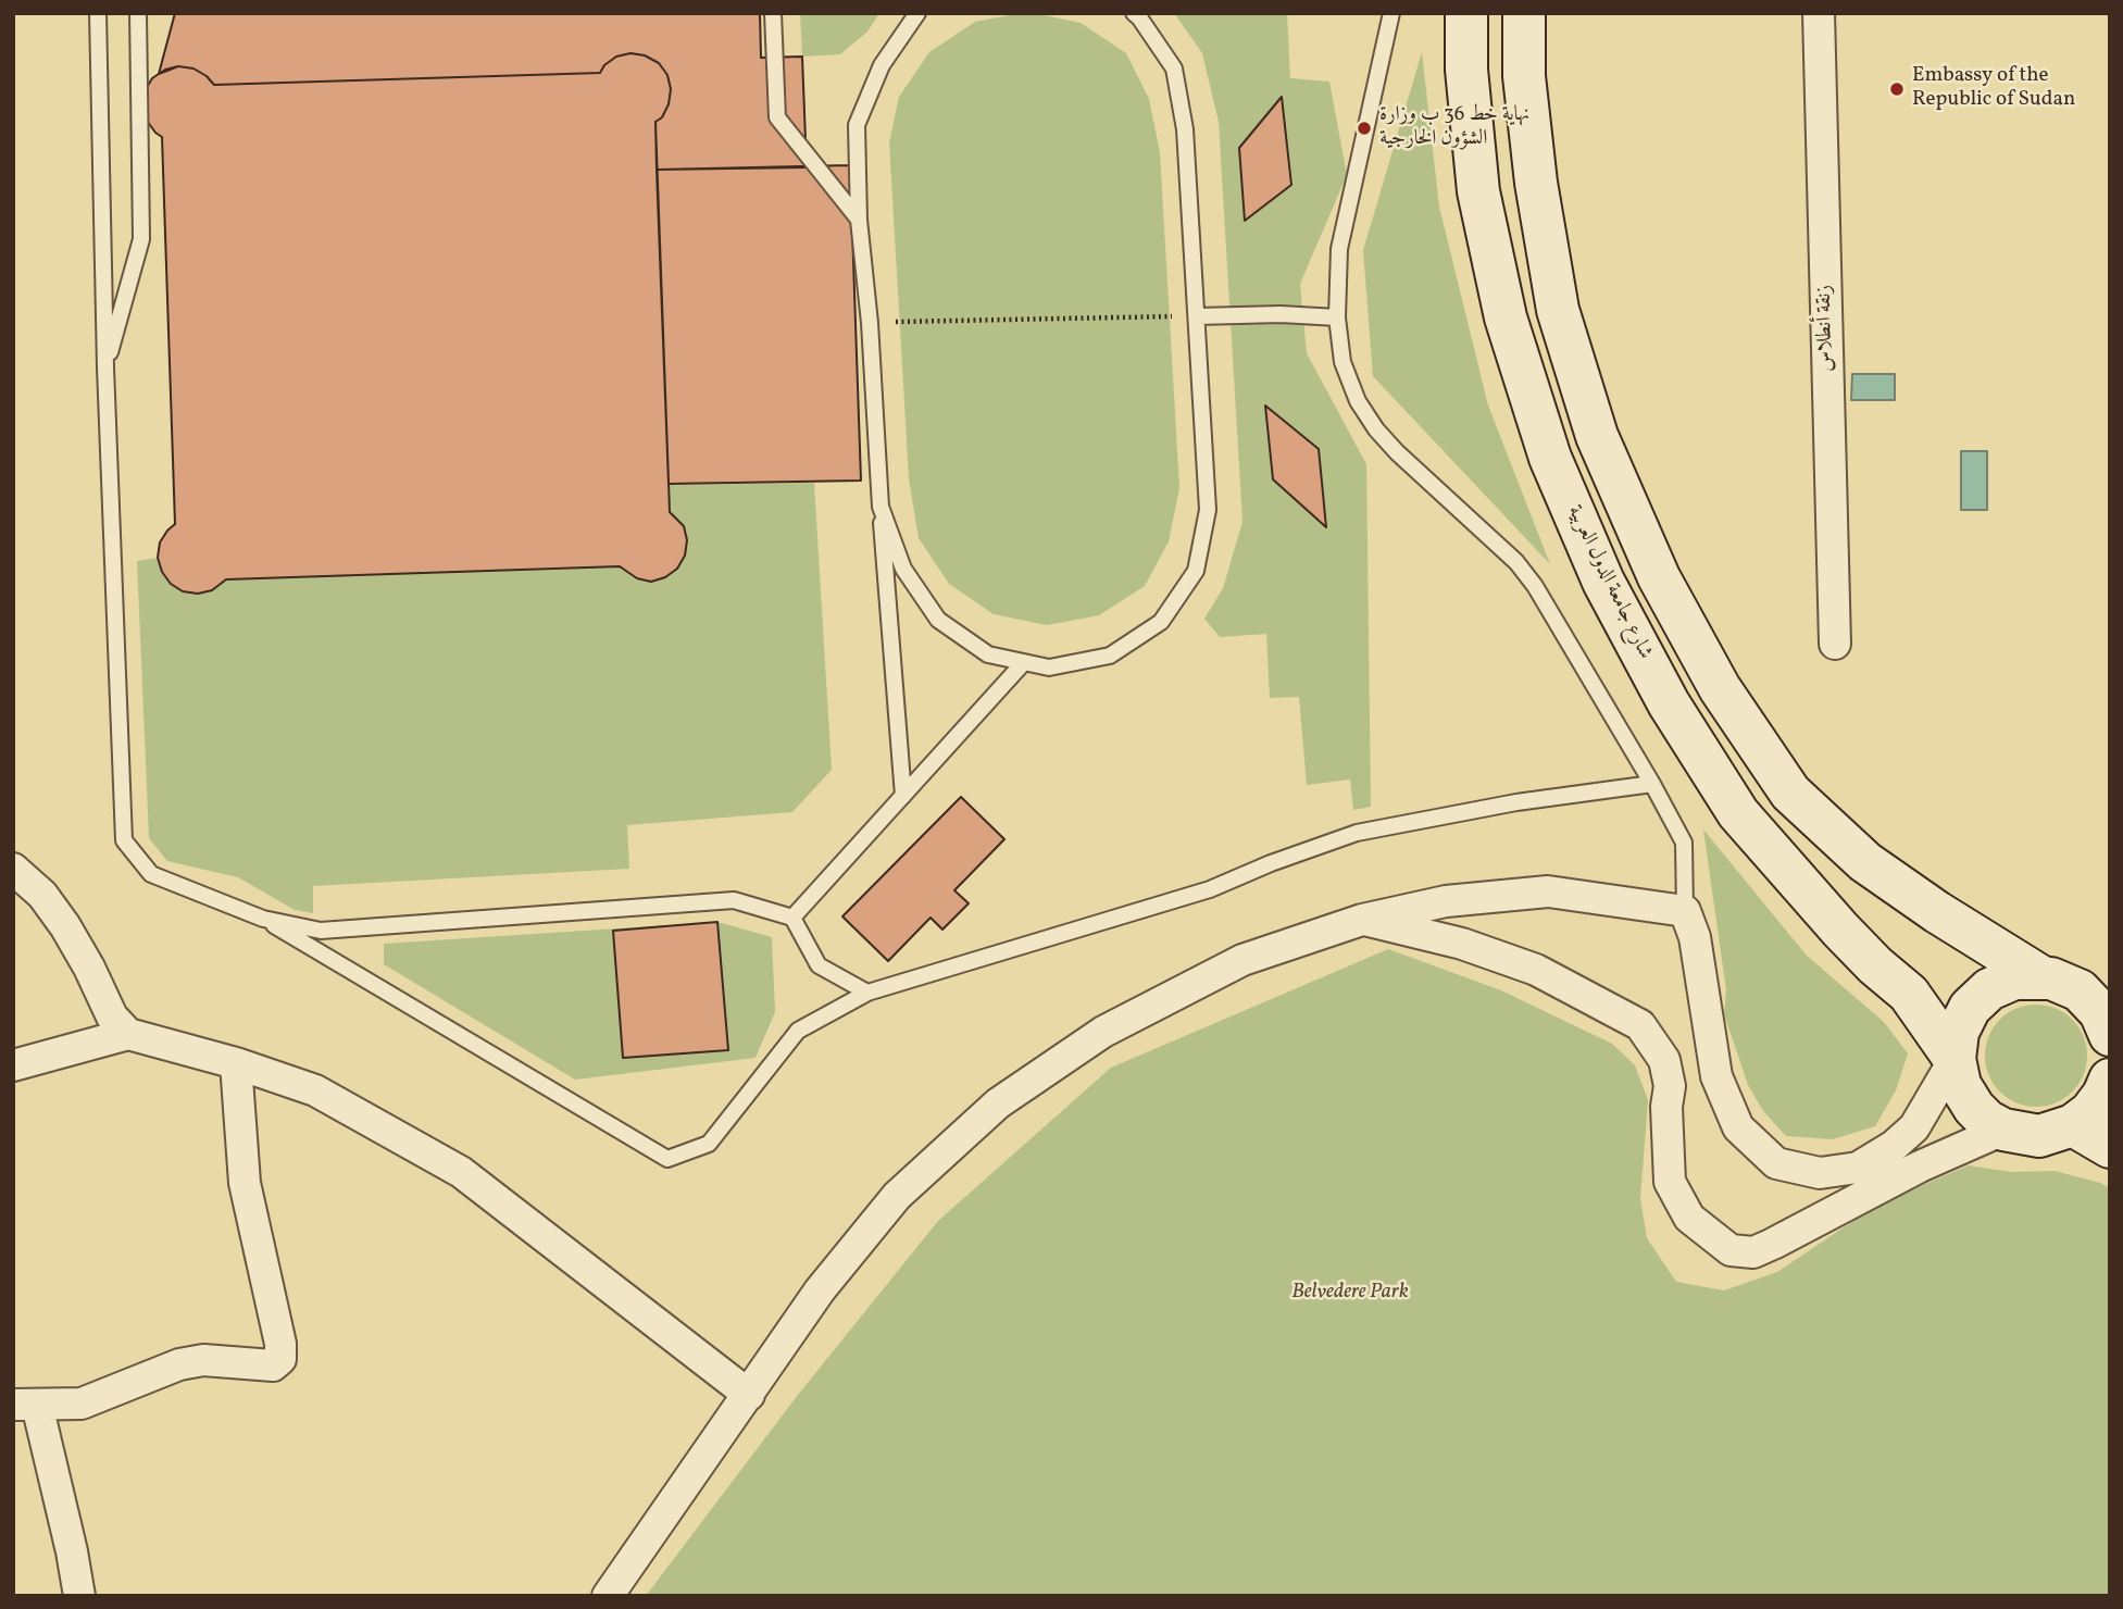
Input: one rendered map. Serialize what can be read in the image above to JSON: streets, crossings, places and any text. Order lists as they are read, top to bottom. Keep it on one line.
{"streets":{"street":["زنقة أنطلاس","شارع جامعة الدول العربية"]},"parks":["Belvedere Park"],"places":["Embassy of the Republic of Sudan","نهاية خط 36 ب وزارة الشؤون الخارجية"]}
